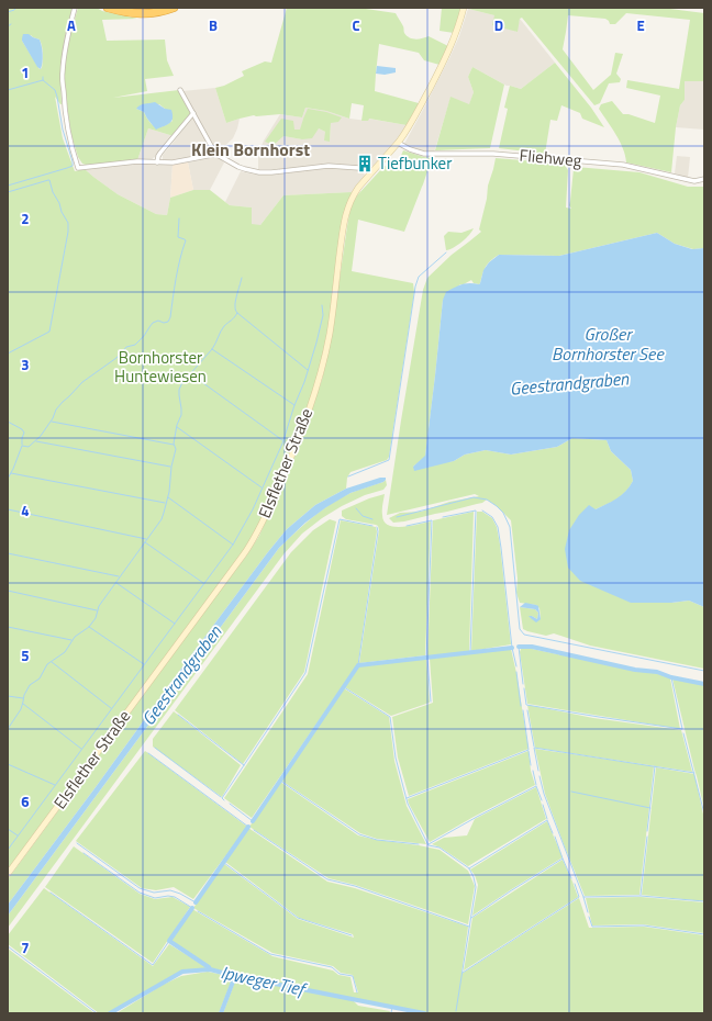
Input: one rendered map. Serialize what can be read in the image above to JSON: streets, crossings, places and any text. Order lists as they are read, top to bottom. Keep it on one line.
{"streets":{"main road":["Elsflether Straße"],"street":["Fliehweg"]},"crossings":[["Fliehweg","Elsflether Straße"]],"districts":["Klein Bornhorst"],"water":["Großer Bornhorster See","Geestrandgraben","Ipweger Tief"],"parks":["Bornhorster Huntewiesen"],"places":{"building":["Tiefbunker"]},"grid":{"columns":["A","B","C","D","E"],"rows":["1","2","3","4","5","6","7"]}}
